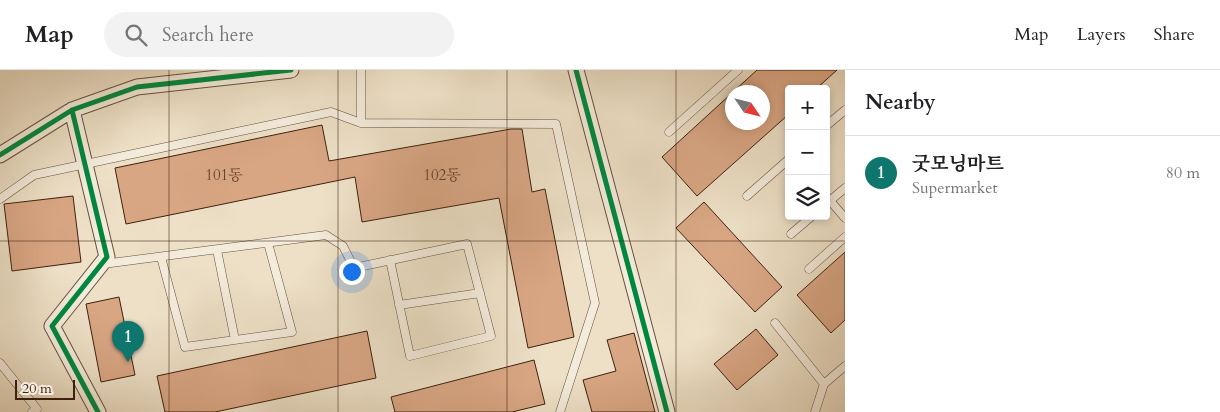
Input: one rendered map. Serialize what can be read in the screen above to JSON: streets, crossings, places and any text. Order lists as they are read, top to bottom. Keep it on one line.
{"house_numbers":["101동","102동"],"scale_bar":"20 m","north":"bottom right","page":{"header":"Map","search":"Search here","nav":["Map","Layers","Share"],"heading":"Nearby","map_buttons":["+","−"],"list":[{"mark":"1","name":"굿모닝마트","note":"Supermarket","value":"80 m"}],"pins":"1","scale":"20 m"}}
